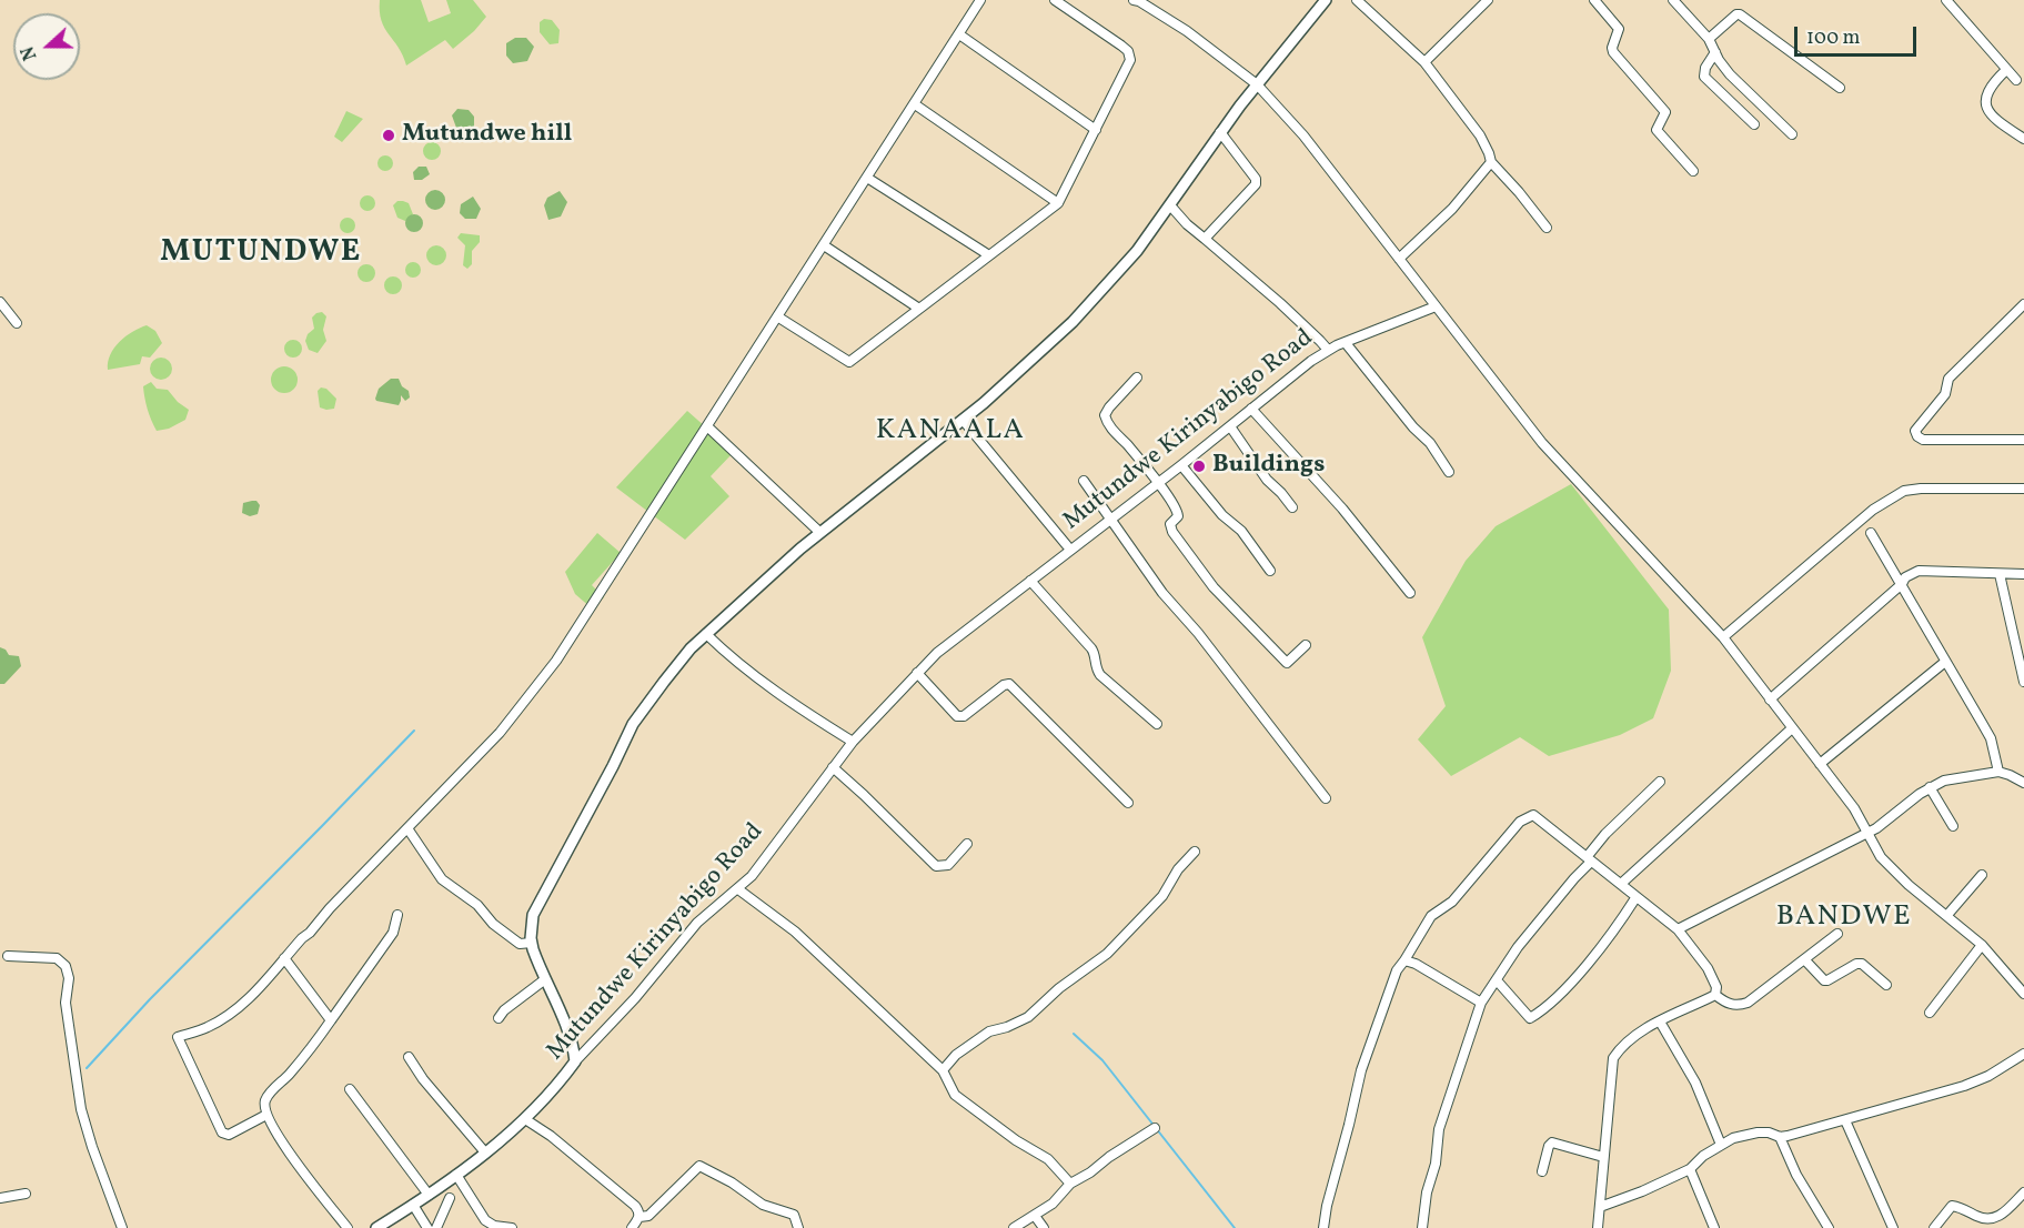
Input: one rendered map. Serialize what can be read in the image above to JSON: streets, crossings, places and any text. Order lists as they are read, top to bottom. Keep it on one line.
{"streets":{"street":["Mutundwe Kirinyabigo Road"]},"districts":["MUTUNDWE","KANAALA","BANDWE"],"places":["Mutundwe hill","Buildings"],"scale_bar":"100 m","north":"left"}
